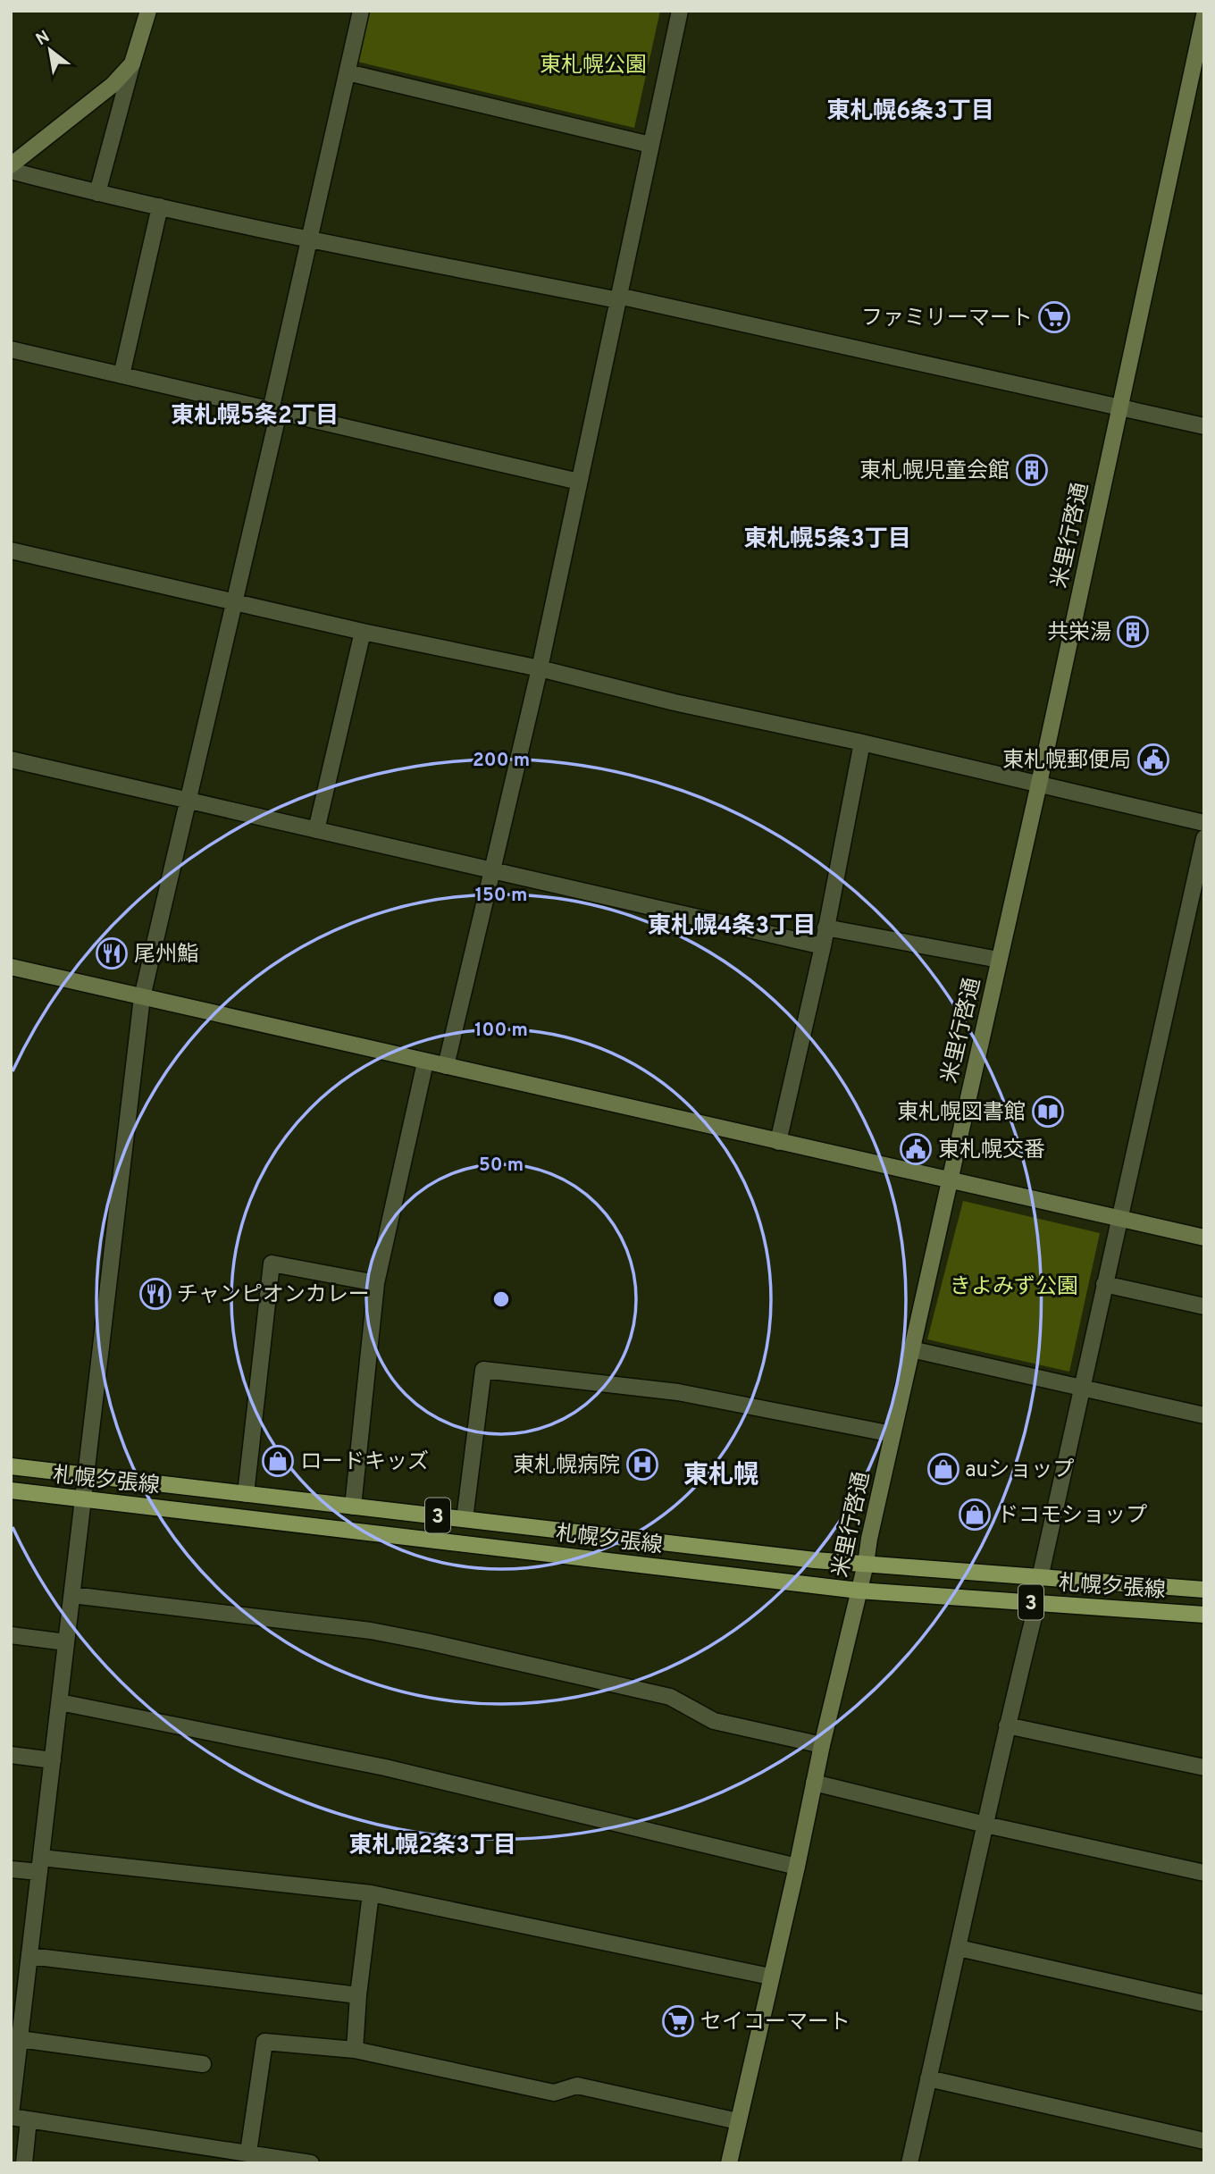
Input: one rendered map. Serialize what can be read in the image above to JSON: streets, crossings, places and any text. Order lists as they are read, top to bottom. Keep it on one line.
{"streets":{"main road":["札幌夕張線","3"],"street":["米里行啓通"]},"crossings":[["米里行啓通","札幌夕張線"]],"districts":["東札幌6条3丁目","東札幌5条2丁目","東札幌5条3丁目","東札幌4条3丁目","東札幌","東札幌2条3丁目"],"parks":["東札幌公園","きよみず公園"],"places":{"supermarket":["ファミリーマート","セイコーマート"],"building":["東札幌児童会館","共栄湯"],"public building":["東札幌郵便局","東札幌交番"],"restaurant":["尾州鮨","チャンピオンカレー"],"library":["東札幌図書館"],"shop":["ロードキッズ","auショップ","ドコモショップ"],"hospital":["東札幌病院"]},"north":"top left","rings":["200 m","150 m","100 m","50 m"]}
